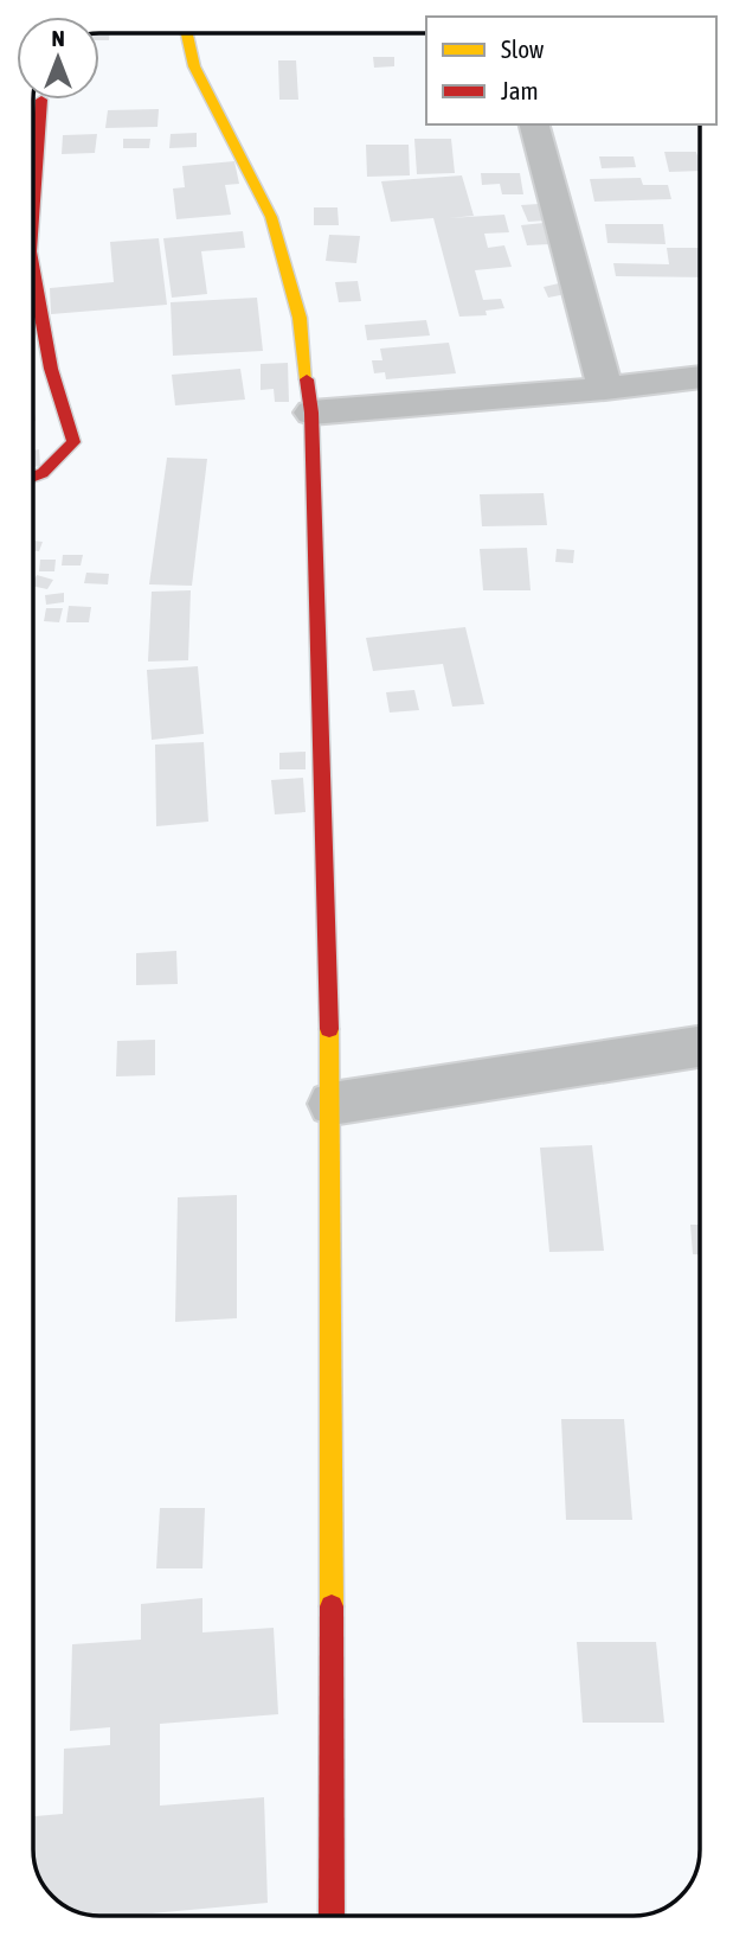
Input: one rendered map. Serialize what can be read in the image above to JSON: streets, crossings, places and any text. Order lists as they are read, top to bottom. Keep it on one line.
{"legend":["Slow","Jam"],"north":"top"}
